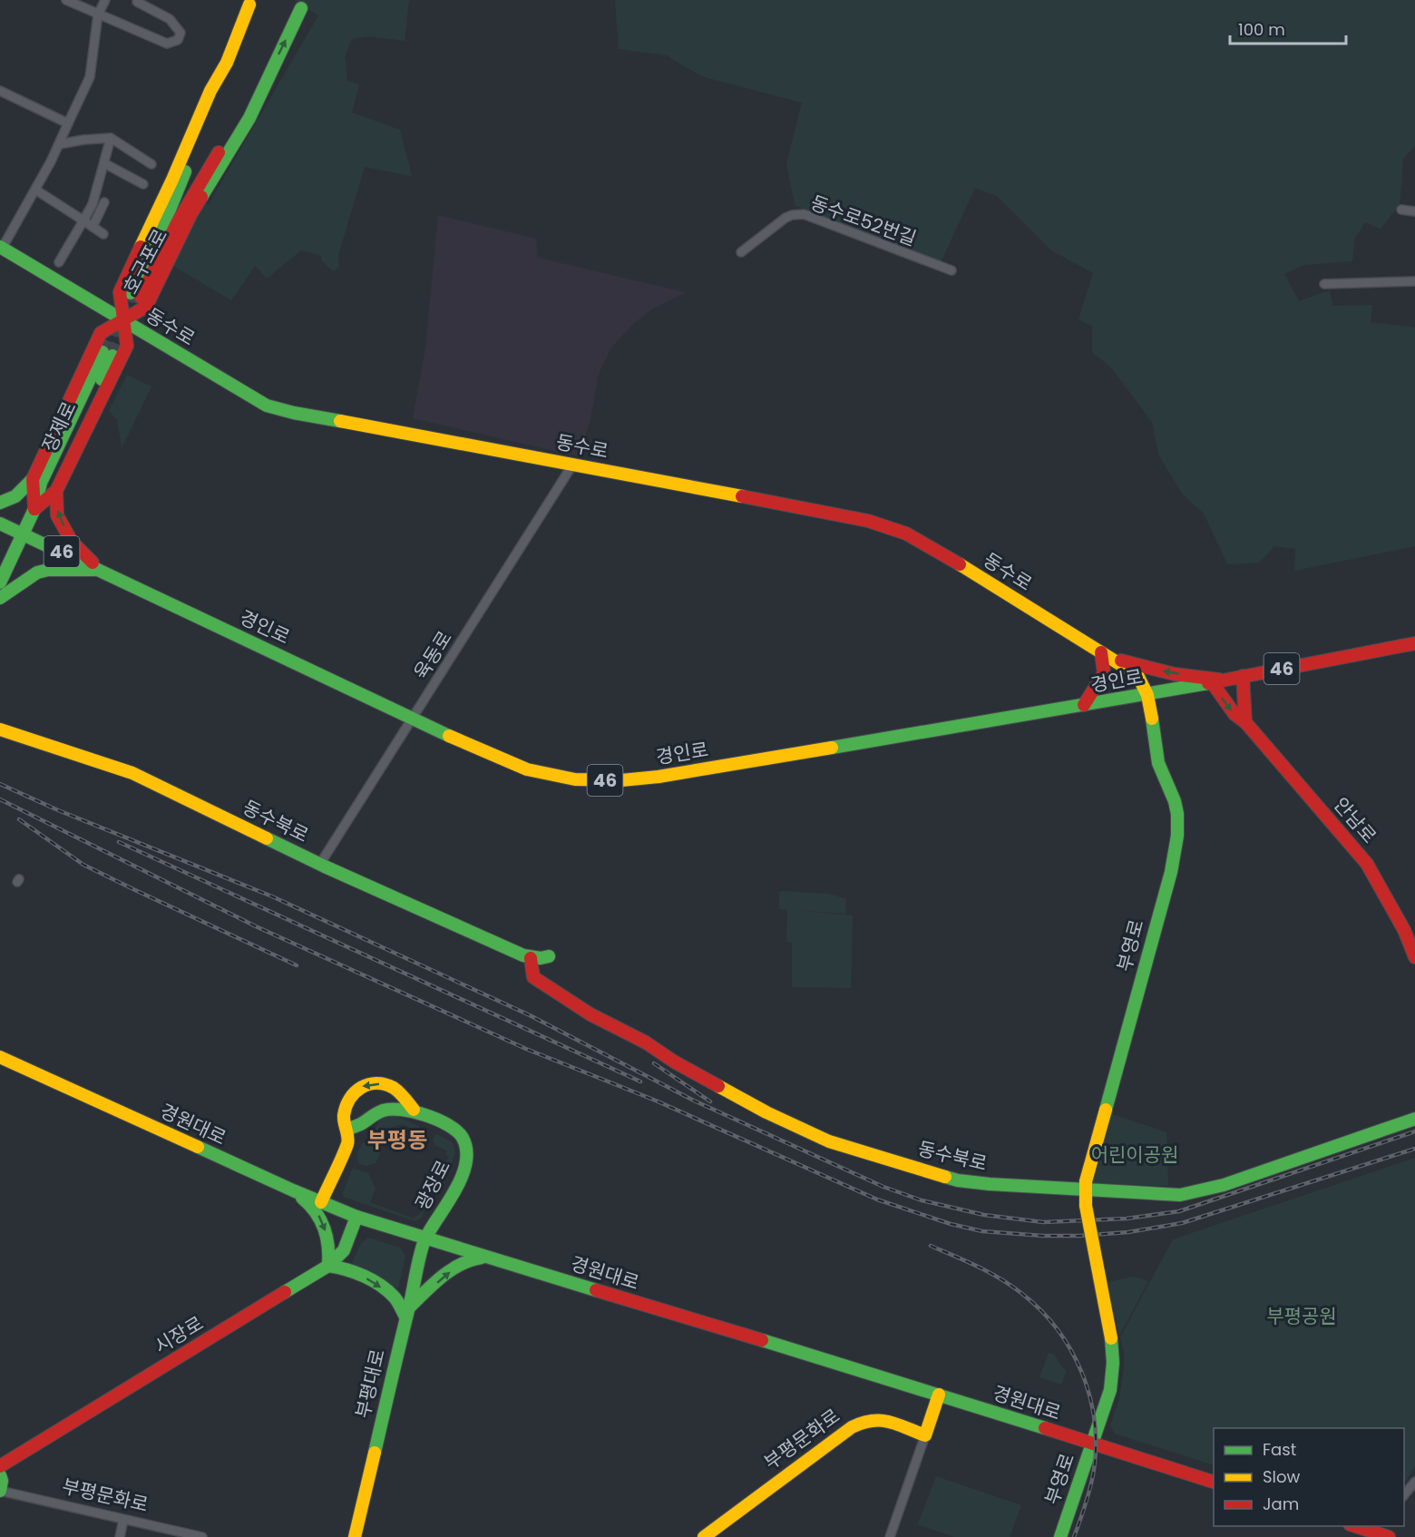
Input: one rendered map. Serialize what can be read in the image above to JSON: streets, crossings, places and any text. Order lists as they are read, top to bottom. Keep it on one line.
{"streets":{"main road":["호구포로","동수로","장제로","46","경인로","안남로","동수북로","부영로","경원대로","광장로","시장로","부평대로","부평문화로"],"street":["동수로52번길","육동로"]},"crossings":[["호구포로","동수로"],["동수로","경인로"],["동수로","육동로"],["동수로","부영로"],["장제로","경인로"],["경인로","육동로"],["경인로","안남로"],["경인로","부영로"],["육동로","동수북로"],["동수북로","부영로"],["부영로","경원대로"],["경원대로","광장로"],["경원대로","시장로"],["경원대로","부평대로"],["광장로","부평대로"]],"districts":["부평동"],"parks":["어린이공원","부평공원"],"legend":["Fast","Slow","Jam"],"scale_bar":"100 m"}
